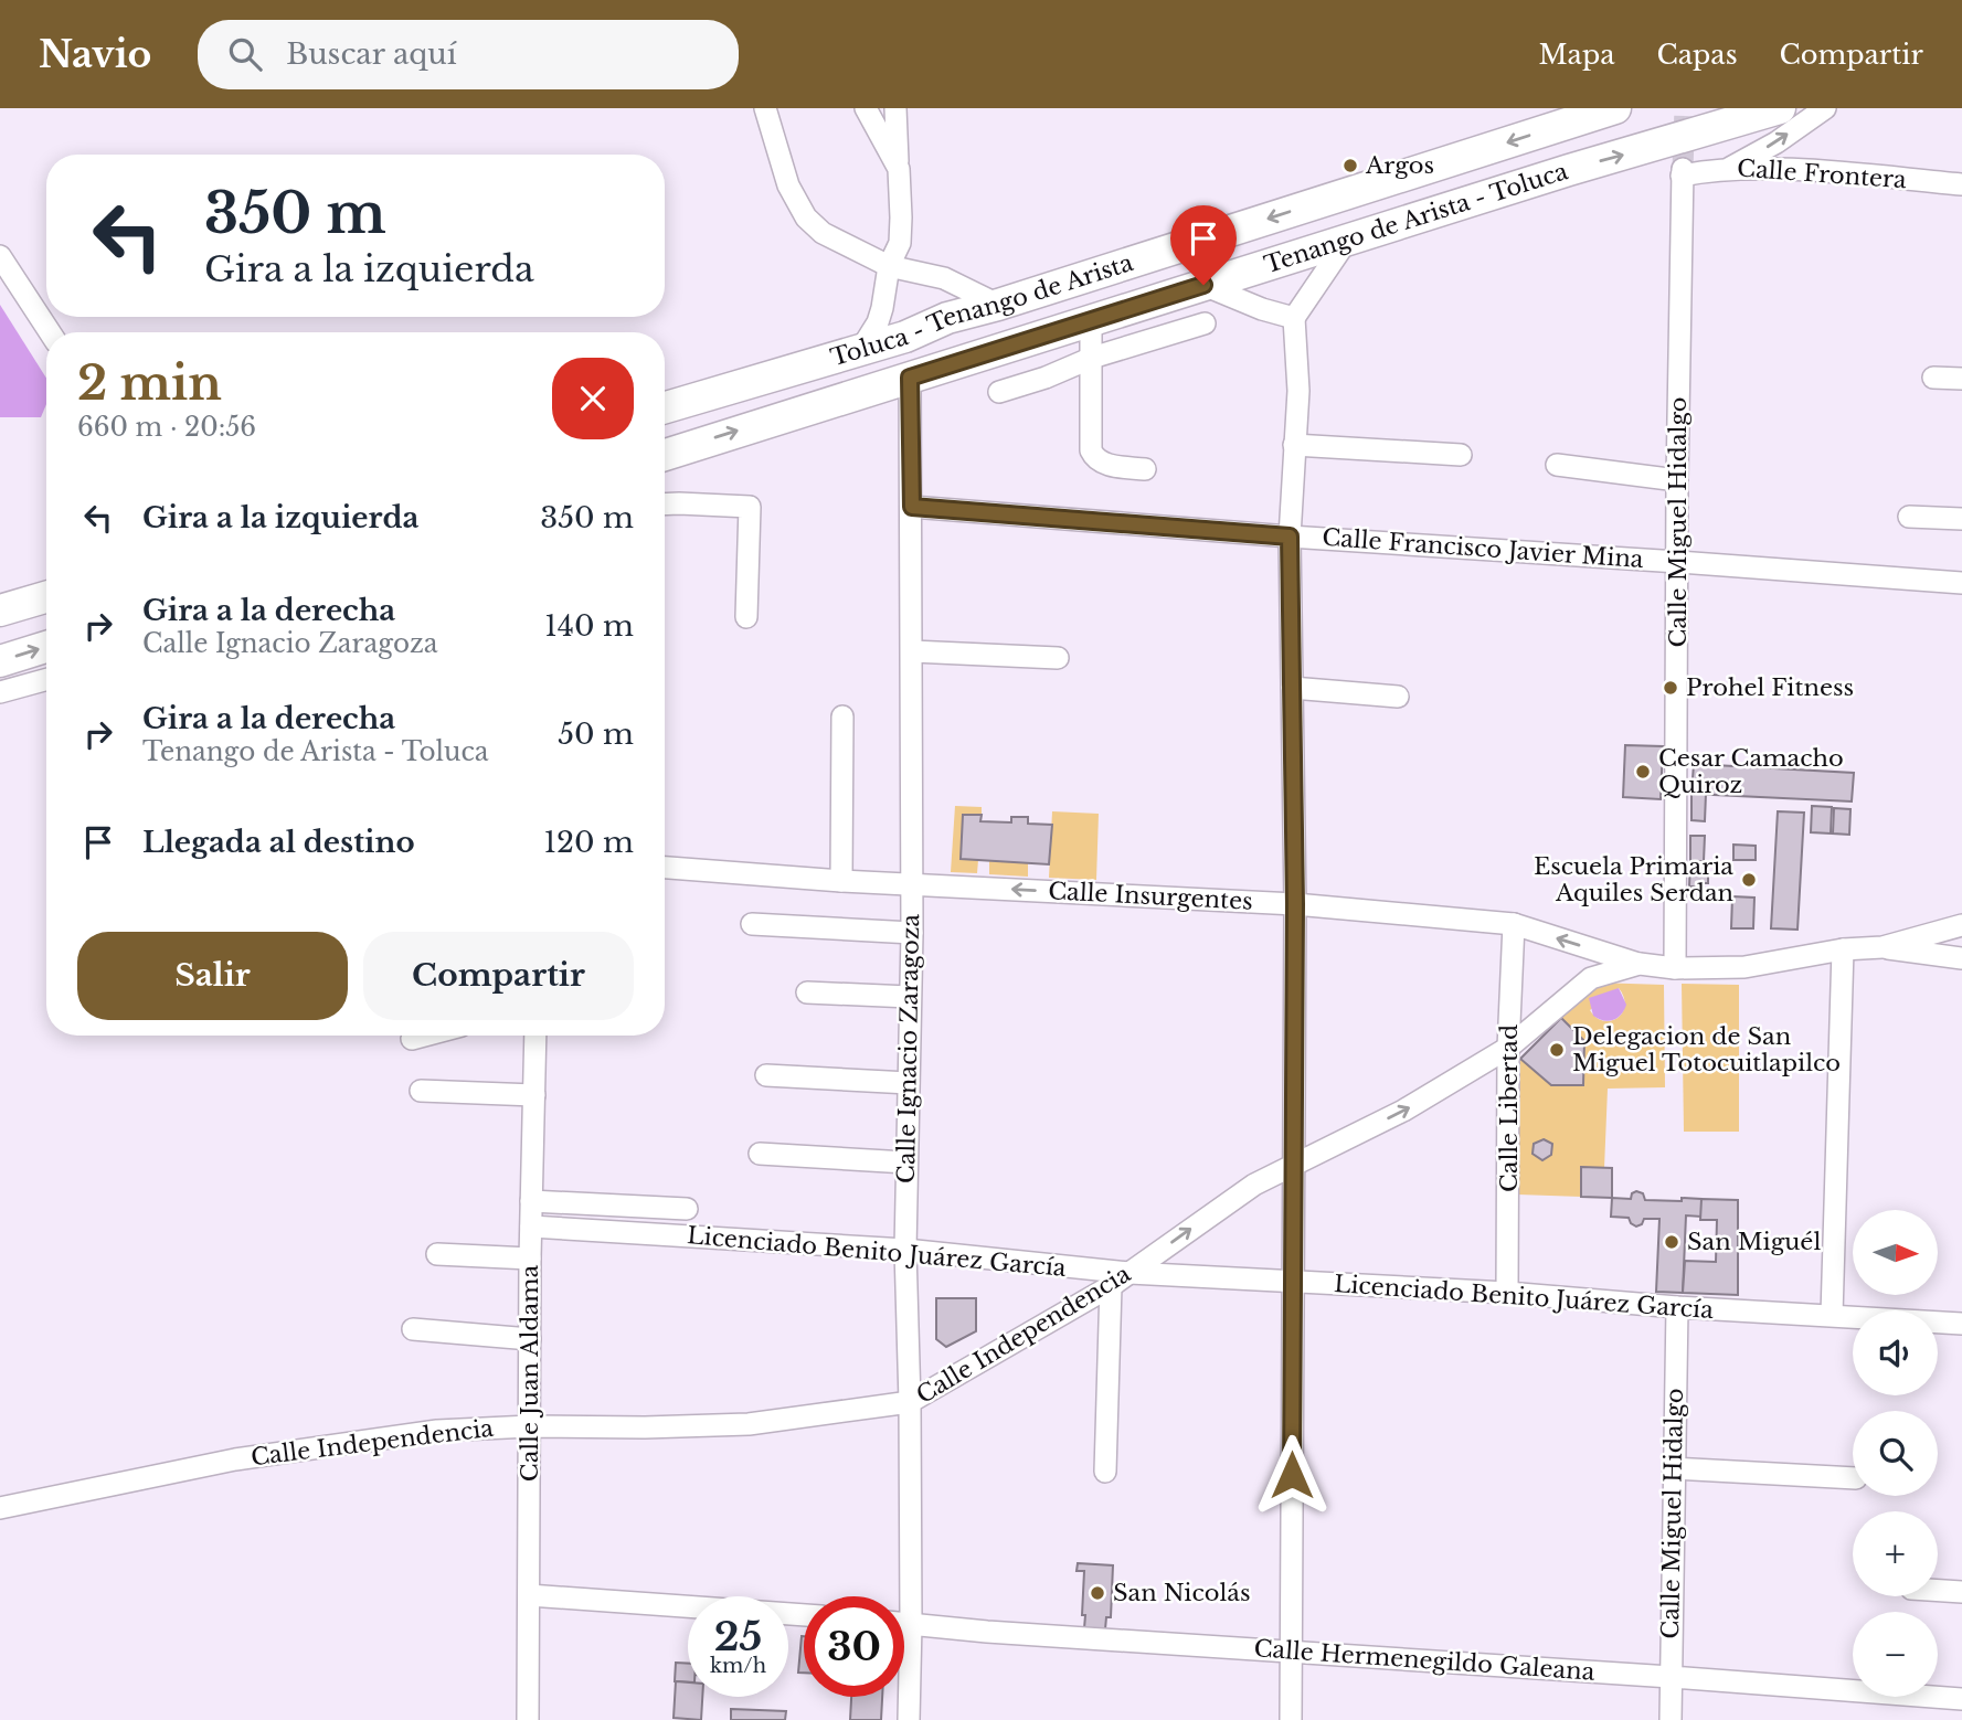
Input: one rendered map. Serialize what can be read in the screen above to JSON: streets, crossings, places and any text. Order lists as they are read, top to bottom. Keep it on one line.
{"streets":{"highway":["Tenango de Arista - Toluca","Toluca - Tenango de Arista"],"street":["Calle Frontera","Calle Miguel Hidalgo","Calle Francisco Javier Mina","Calle Insurgentes","Calle Ignacio Zaragoza","Calle Libertad","Licenciado Benito Juárez García","Calle Independencia","Calle Juan Aldama","Calle Hermenegildo Galeana"]},"crossings":[["Calle Frontera","Calle Miguel Hidalgo"],["Tenango de Arista - Toluca","Calle Ignacio Zaragoza"],["Calle Miguel Hidalgo","Calle Francisco Javier Mina"],["Calle Miguel Hidalgo","Licenciado Benito Juárez García"],["Calle Miguel Hidalgo","Calle Independencia"],["Calle Miguel Hidalgo","Calle Hermenegildo Galeana"],["Calle Francisco Javier Mina","Calle Ignacio Zaragoza"],["Calle Insurgentes","Calle Ignacio Zaragoza"],["Calle Insurgentes","Calle Libertad"],["Calle Insurgentes","Calle Independencia"],["Calle Ignacio Zaragoza","Licenciado Benito Juárez García"],["Calle Ignacio Zaragoza","Calle Independencia"],["Calle Ignacio Zaragoza","Calle Hermenegildo Galeana"],["Calle Libertad","Licenciado Benito Juárez García"],["Calle Libertad","Calle Independencia"],["Licenciado Benito Juárez García","Calle Independencia"],["Licenciado Benito Juárez García","Calle Juan Aldama"],["Calle Independencia","Calle Juan Aldama"]],"one_way":["Tenango de Arista - Toluca","Toluca - Tenango de Arista","Calle Insurgentes"],"places":["Argos","Prohel Fitness","Cesar Camacho Quiroz","Escuela Primaria Aquiles Serdan","Delegacion de San Miguel Totocuitlapilco","San Miguél","San Nicolás"],"north":"right","page":{"header":"Navio","search":"Buscar aquí","nav":["Mapa","Capas","Compartir"],"turn":["350 m","Gira a la izquierda"],"heading":["2 min","660 m · 20:56"],"list":[{"name":"Gira a la izquierda","value":"350 m"},{"name":"Gira a la derecha","note":"Calle Ignacio Zaragoza","value":"140 m"},{"name":"Gira a la derecha","note":"Tenango de Arista - Toluca","value":"50 m"},{"name":"Llegada al destino","value":"120 m"}],"buttons":["Salir","Compartir"],"map_buttons":["+","−"],"speed":"25 km/h","limit":"30"}}
